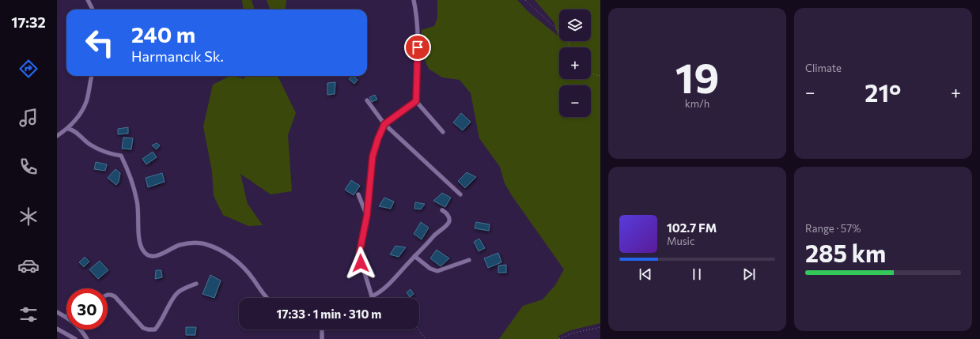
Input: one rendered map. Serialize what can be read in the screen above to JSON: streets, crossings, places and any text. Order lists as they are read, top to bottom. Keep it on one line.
{"page":{"tabs":"17:32","tile":[["19","km/h"],"Climate",["Range · 57%","285 km"]],"map_buttons":["+","−"],"turn":["240 m","Harmancık Sk."],"heat":["−","21°","+"],"song":["102.7 FM","Music"],"limit":"30","trip":"17:33 · 1 min · 310 m"}}
